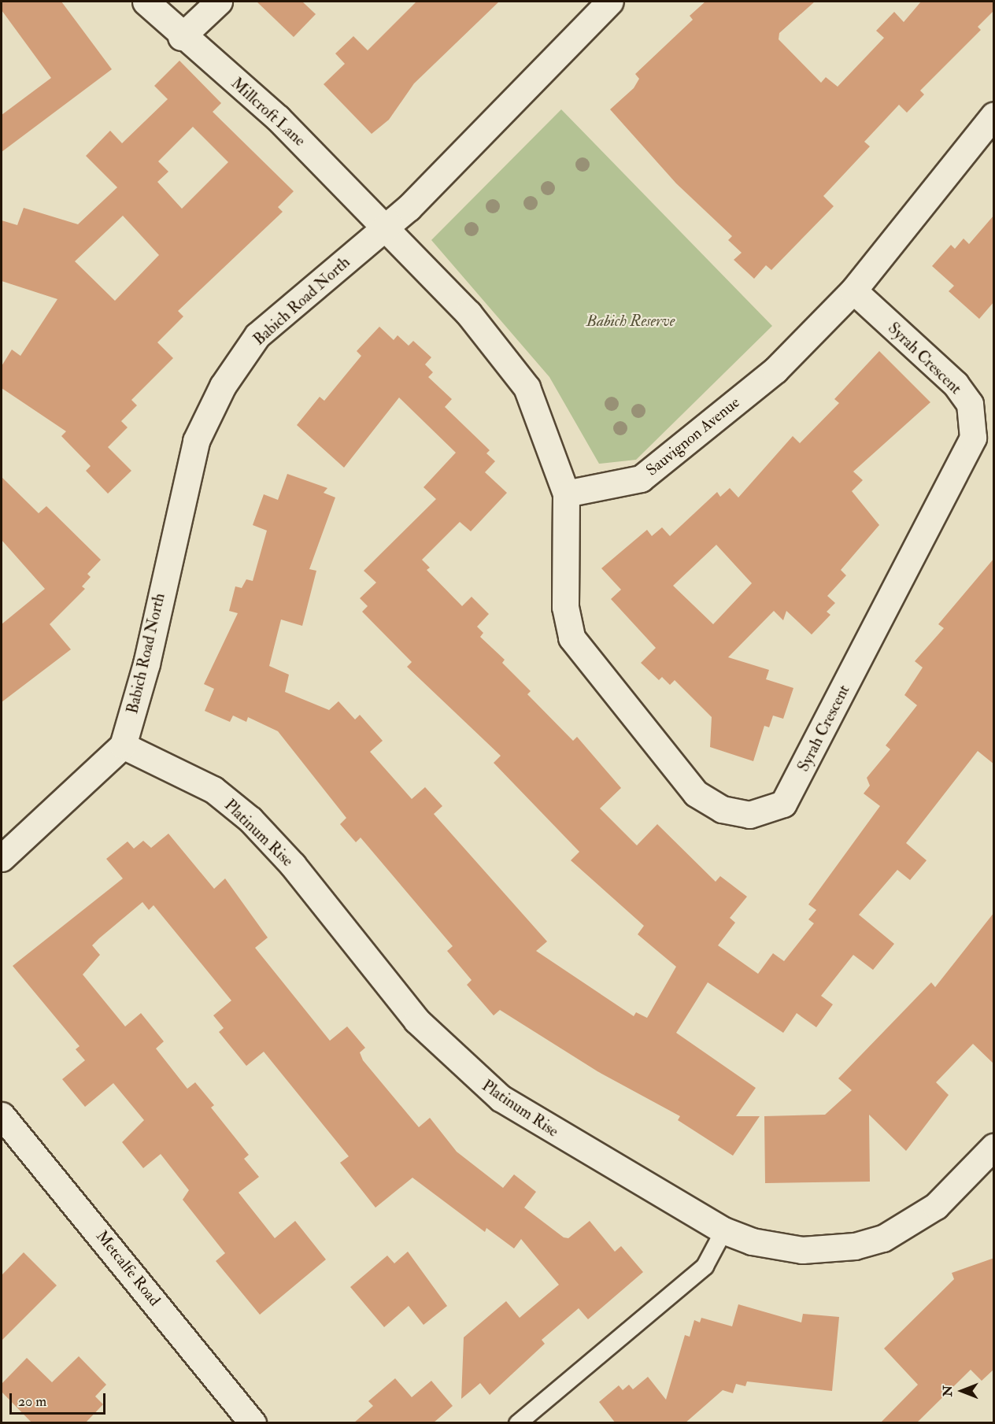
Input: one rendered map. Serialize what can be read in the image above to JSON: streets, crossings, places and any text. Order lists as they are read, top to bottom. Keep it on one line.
{"streets":{"street":["Millcroft Lane","Babich Road North","Syrah Crescent","Sauvignon Avenue","Platinum Rise","Metcalfe Road"]},"crossings":[["Millcroft Lane","Babich Road North"],["Babich Road North","Platinum Rise"],["Syrah Crescent","Sauvignon Avenue"]],"parks":["Babich Reserve"],"scale_bar":"20 m","north":"left"}
